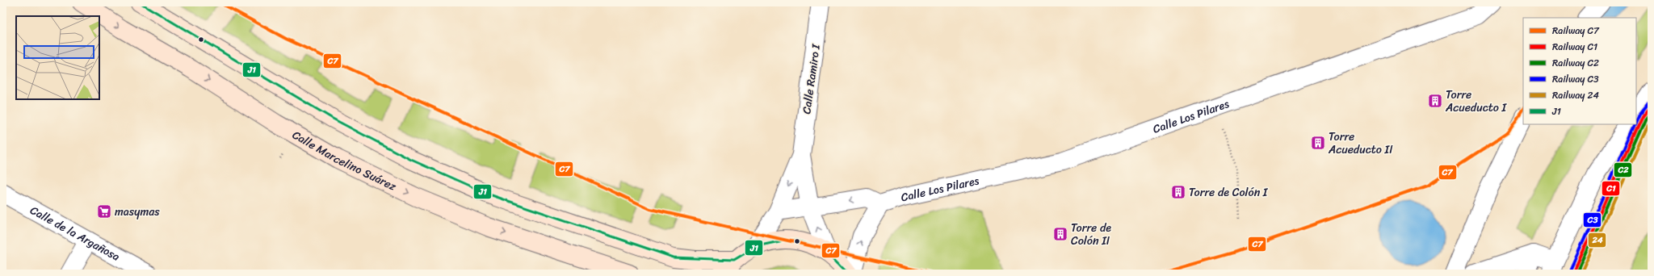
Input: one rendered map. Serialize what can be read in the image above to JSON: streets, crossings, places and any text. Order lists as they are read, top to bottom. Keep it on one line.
{"streets":{"main road":["Calle Marcelino Suárez"],"street":["Calle Ramiro I","Calle Los Pilares","Calle de la Argañosa"]},"places":{"building":["Torre Acueducto I","Torre Acueducto II","Torre de Colón I","Torre de Colón II"],"supermarket":["masymas"]},"lines":["rail line C7","transit line J1","rail line C3","rail line C1","rail line C2","rail line 24"],"legend":["Railway C7","Railway C1","Railway C2","Railway C3","Railway 24","J1"]}
